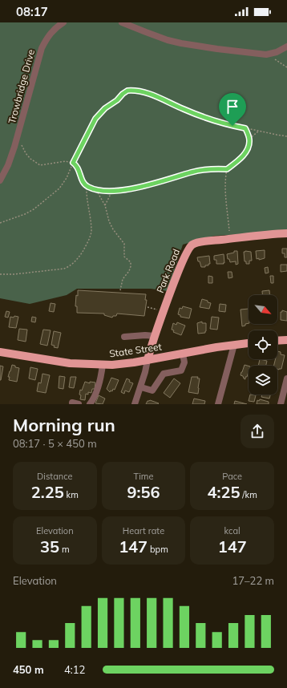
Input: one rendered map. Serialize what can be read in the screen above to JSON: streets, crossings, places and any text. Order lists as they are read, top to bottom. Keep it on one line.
{"streets":{"main road":["Park Road","State Street"],"street":["Trowbridge Drive"]},"crossings":[["Park Road","State Street"]],"north":"bottom right","page":{"status":"08:17","heading":["Morning run","08:17 · 5 × 450 m"],"stats":[["Distance","2.25 km"],["Time","9:56"],["Pace","4:25 /km"],["Elevation","35 m"],["Heart rate","147 bpm"],["kcal","147"]],"chart":["Elevation","17–22 m"],"list":[{"name":"450 m","note":"4:12"}]}}
